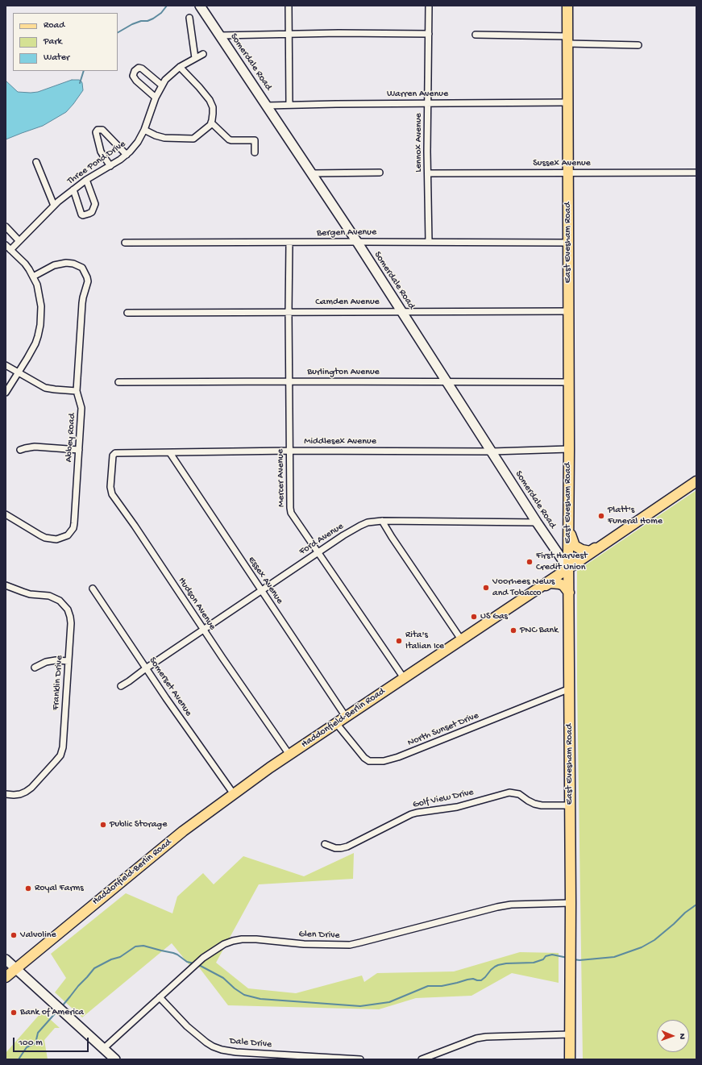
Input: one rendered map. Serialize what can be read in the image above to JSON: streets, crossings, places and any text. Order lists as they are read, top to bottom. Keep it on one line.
{"streets":{"main road":["Somerdale Road","East Evesham Road","Haddonfield-Berlin Road"],"street":["Warren Avenue","Lennox Avenue","Three Pond Drive","Sussex Avenue","Bergen Avenue","Camden Avenue","Burlington Avenue","Abbey Road","Middlesex Avenue","Mercer Avenue","Ford Avenue","Essex Avenue","Hudson Avenue","Franklin Drive","Somerset Avenue","North Sunset Drive","Golf View Drive","Glen Drive","Dale Drive"]},"crossings":[["Somerdale Road","Warren Avenue"],["Somerdale Road","Bergen Avenue"],["Somerdale Road","East Evesham Road"],["Somerdale Road","Camden Avenue"],["Somerdale Road","Burlington Avenue"],["Somerdale Road","Middlesex Avenue"],["Somerdale Road","Ford Avenue"],["Somerdale Road","Haddonfield-Berlin Road"],["Warren Avenue","Lennox Avenue"],["Warren Avenue","East Evesham Road"],["Lennox Avenue","Sussex Avenue"],["Lennox Avenue","Bergen Avenue"],["Sussex Avenue","East Evesham Road"],["Bergen Avenue","East Evesham Road"],["Bergen Avenue","Mercer Avenue"],["East Evesham Road","Camden Avenue"],["East Evesham Road","Burlington Avenue"],["East Evesham Road","Middlesex Avenue"],["East Evesham Road","Haddonfield-Berlin Road"],["East Evesham Road","North Sunset Drive"],["East Evesham Road","Golf View Drive"],["East Evesham Road","Glen Drive"],["Camden Avenue","Mercer Avenue"],["Burlington Avenue","Mercer Avenue"],["Middlesex Avenue","Mercer Avenue"],["Middlesex Avenue","Essex Avenue"],["Middlesex Avenue","Hudson Avenue"],["Mercer Avenue","Ford Avenue"],["Mercer Avenue","Haddonfield-Berlin Road"],["Ford Avenue","Essex Avenue"],["Ford Avenue","Hudson Avenue"],["Ford Avenue","Somerset Avenue"],["Essex Avenue","Haddonfield-Berlin Road"],["Hudson Avenue","Haddonfield-Berlin Road"],["Somerset Avenue","Haddonfield-Berlin Road"],["Haddonfield-Berlin Road","North Sunset Drive"],["Glen Drive","Dale Drive"]],"places":["Platt's Funeral Home","First Harvest Credit Union","Voorhees News and Tobacco","US Gas","PNC Bank","Rita's Italian Ice","Public Storage","Royal Farms","Valvoline","Bank of America"],"legend":["Road","Park","Water"],"scale_bar":"100 m","north":"right"}
